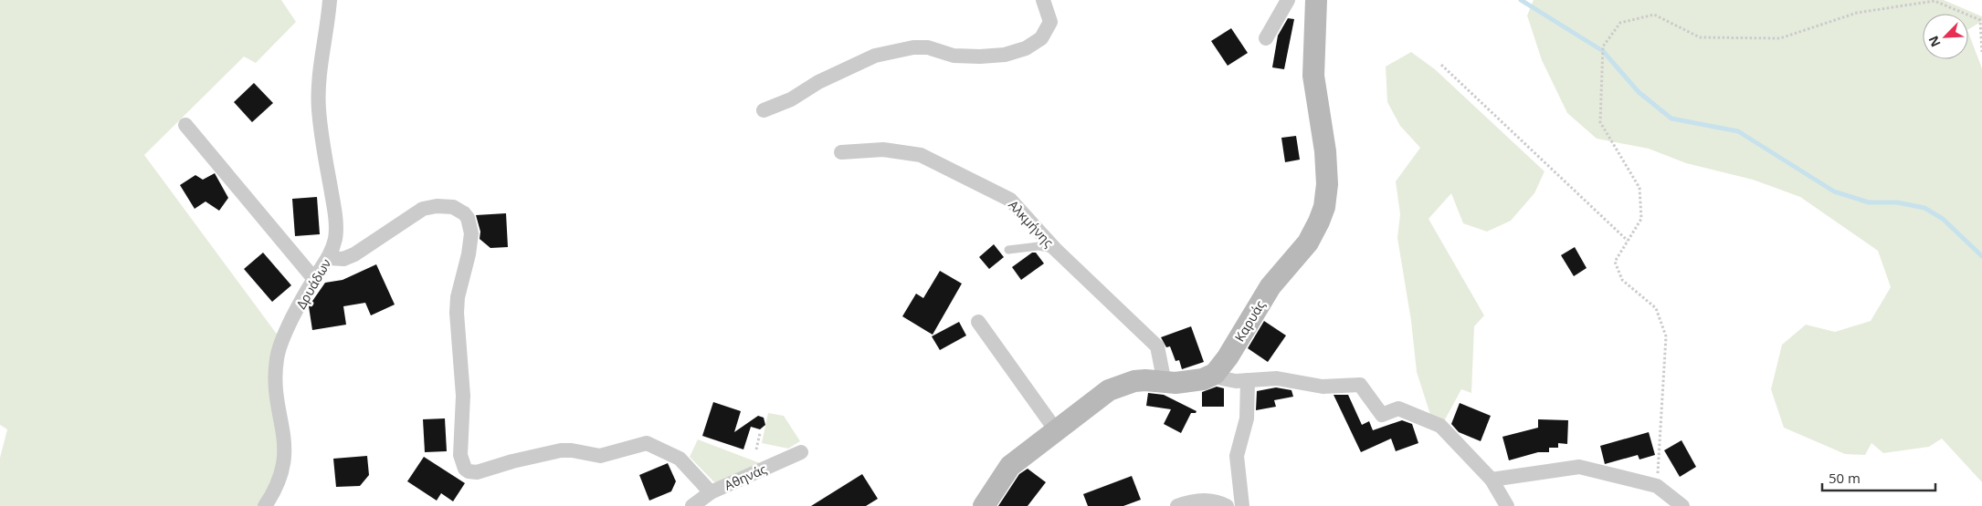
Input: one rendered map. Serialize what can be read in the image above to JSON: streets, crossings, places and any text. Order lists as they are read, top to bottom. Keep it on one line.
{"streets":{"street":["Αλκμήνης","Δρυάδων","Καρυάς","Αθηνάς"]},"scale_bar":"50 m","north":"bottom left"}
